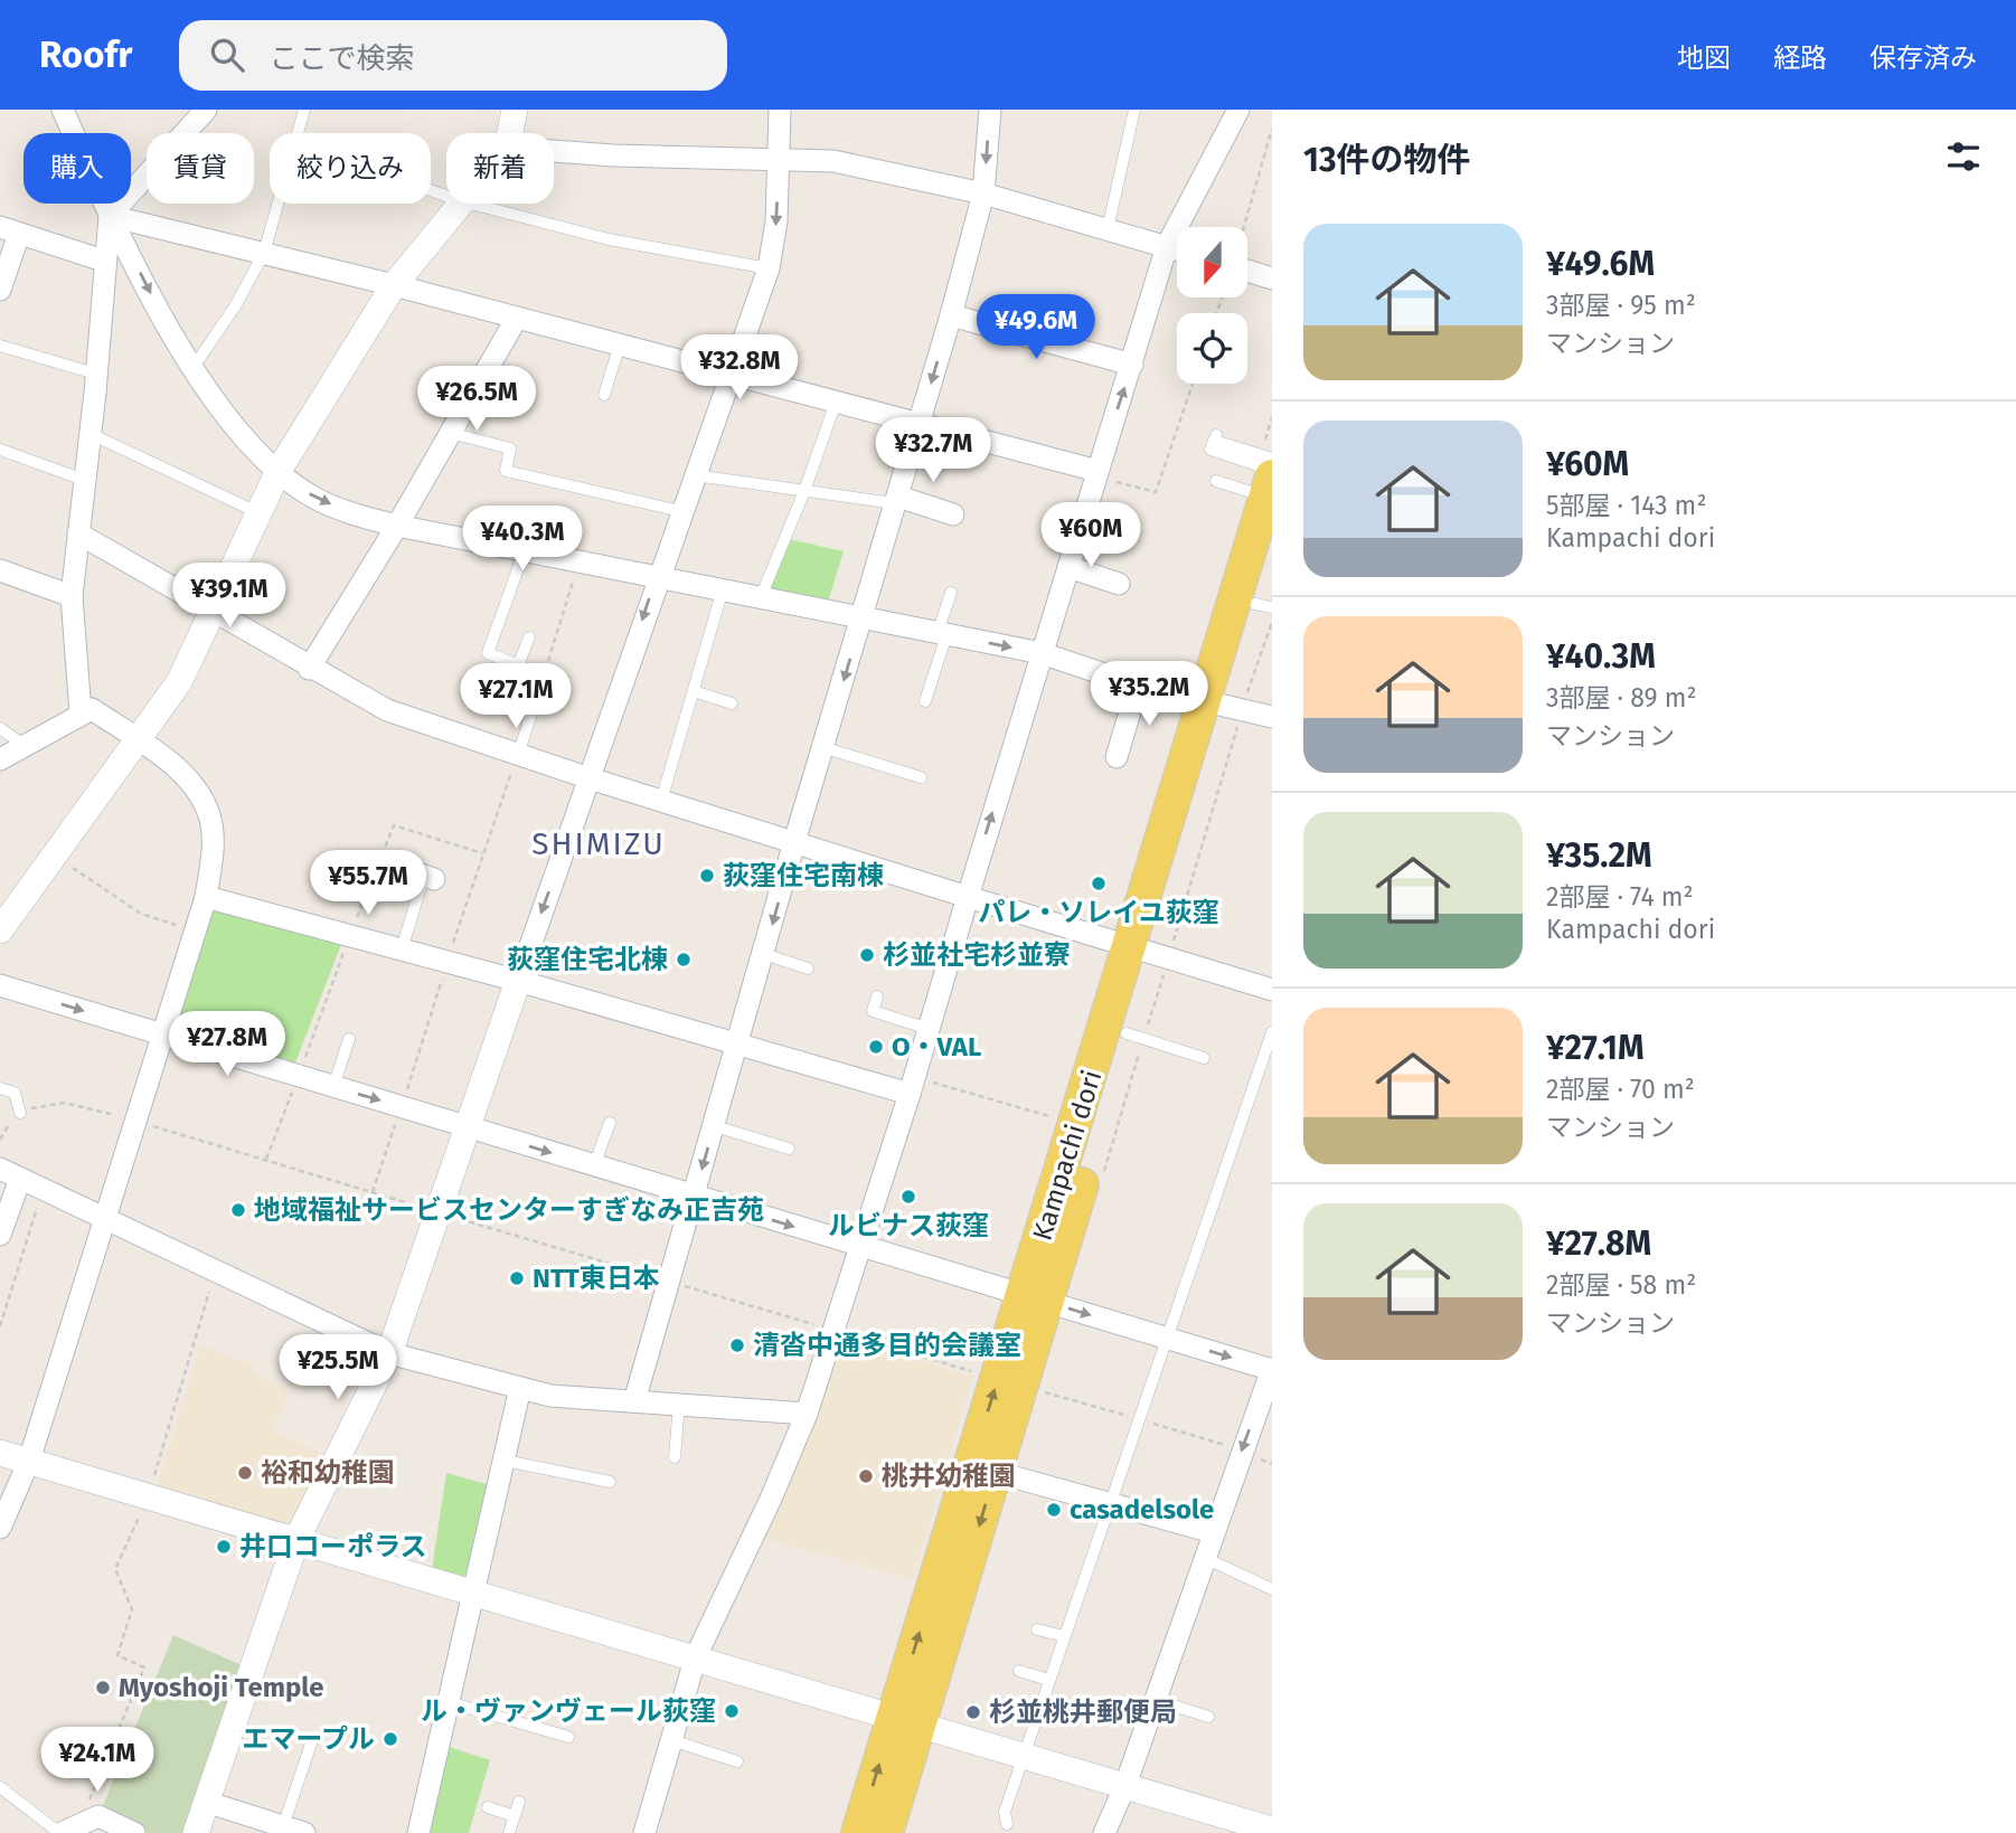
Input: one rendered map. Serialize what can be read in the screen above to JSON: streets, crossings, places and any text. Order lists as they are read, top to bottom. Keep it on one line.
{"streets":{"main road":["Kampachi dori"]},"districts":["SHIMIZU"],"places":["荻窪住宅南棟","パレ・ソレイユ荻窪","杉並社宅杉並寮","荻窪住宅北棟","O・VAL","ルビナス荻窪","地域福祉サービスセンターすぎなみ正吉苑","NTT東日本","清沓中通多目的会議室","裕和幼稚園","桃井幼稚園","casadelsole","井口コーポラス","Myoshoji Temple","ル・ヴァンヴェール荻窪","杉並桃井郵便局","エマープル"],"north":"bottom","page":{"header":"Roofr","search":"ここで検索","nav":["地図","経路","保存済み"],"heading":"13件の物件","chip":["購入","賃貸","絞り込み","新着"],"list":[{"name":"¥49.6M","note":"3部屋 · 95 m² · マンション"},{"name":"¥60M","note":"5部屋 · 143 m² · Kampachi dori"},{"name":"¥40.3M","note":"3部屋 · 89 m² · マンション"},{"name":"¥35.2M","note":"2部屋 · 74 m² · Kampachi dori"},{"name":"¥27.1M","note":"2部屋 · 70 m² · マンション"},{"name":"¥27.8M","note":"2部屋 · 58 m² · マンション"}],"price":["¥49.6M","¥32.8M","¥26.5M","¥32.7M","¥60M","¥40.3M","¥39.1M","¥35.2M","¥27.1M","¥55.7M","¥27.8M","¥25.5M","¥24.1M"]}}
